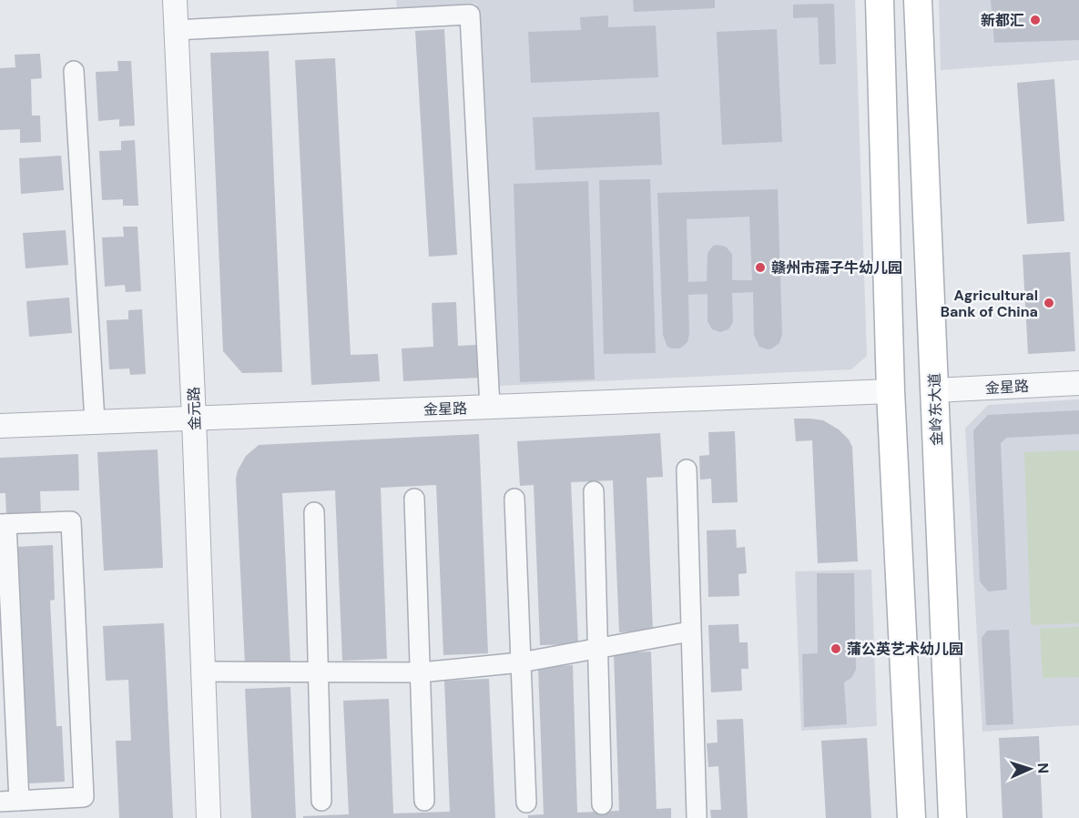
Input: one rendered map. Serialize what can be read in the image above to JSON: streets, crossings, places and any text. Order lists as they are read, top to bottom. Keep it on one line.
{"streets":{"main road":["金岭东大道"],"street":["金星路","金元路"]},"crossings":[["金星路","金元路"],["金星路","金岭东大道"]],"places":["新都汇","赣州市孺子牛幼儿园","Agricultural Bank of China","蒲公英艺术幼儿园"],"north":"right"}
